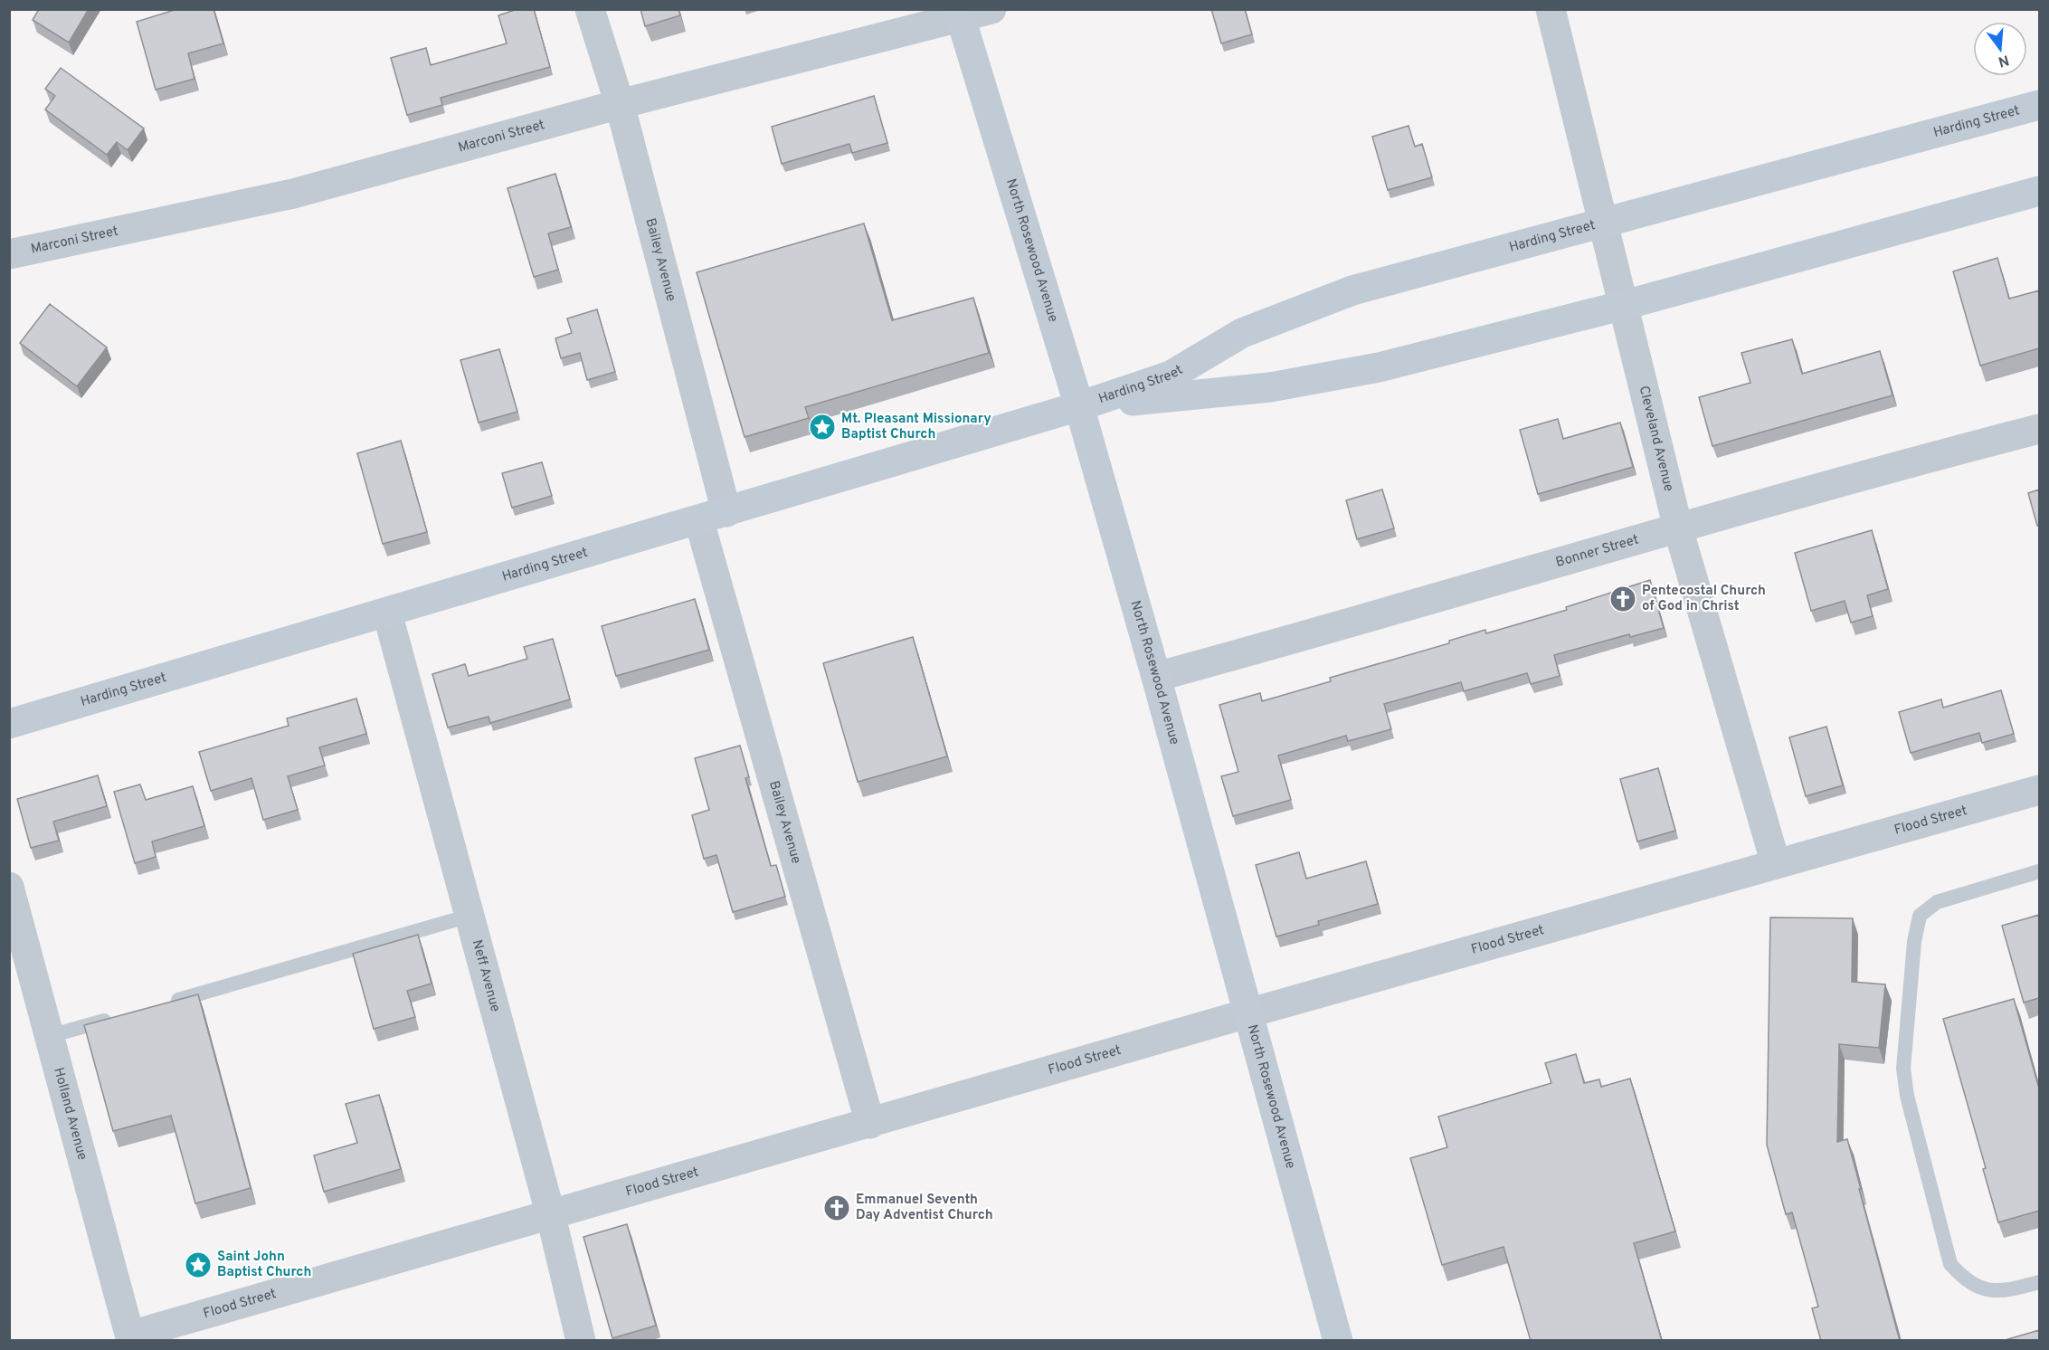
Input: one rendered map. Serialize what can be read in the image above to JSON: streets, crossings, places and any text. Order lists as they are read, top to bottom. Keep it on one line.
{"streets":{"street":["Harding Street","Marconi Street","North Rosewood Avenue","Bailey Avenue","Cleveland Avenue","Bonner Street","Flood Street","Neff Avenue","Holland Avenue"]},"crossings":[["Harding Street","North Rosewood Avenue"],["Harding Street","Bailey Avenue"],["Harding Street","Cleveland Avenue"],["Harding Street","Neff Avenue"],["Marconi Street","North Rosewood Avenue"],["Marconi Street","Bailey Avenue"],["North Rosewood Avenue","Bonner Street"],["North Rosewood Avenue","Flood Street"],["Bailey Avenue","Flood Street"],["Cleveland Avenue","Bonner Street"],["Cleveland Avenue","Flood Street"],["Flood Street","Neff Avenue"],["Flood Street","Holland Avenue"]],"places":{"place":["Mt. Pleasant Missionary Baptist Church","Saint John Baptist Church"],"church":["Pentecostal Church of God in Christ","Emmanuel Seventh Day Adventist Church"]},"north":"bottom"}
